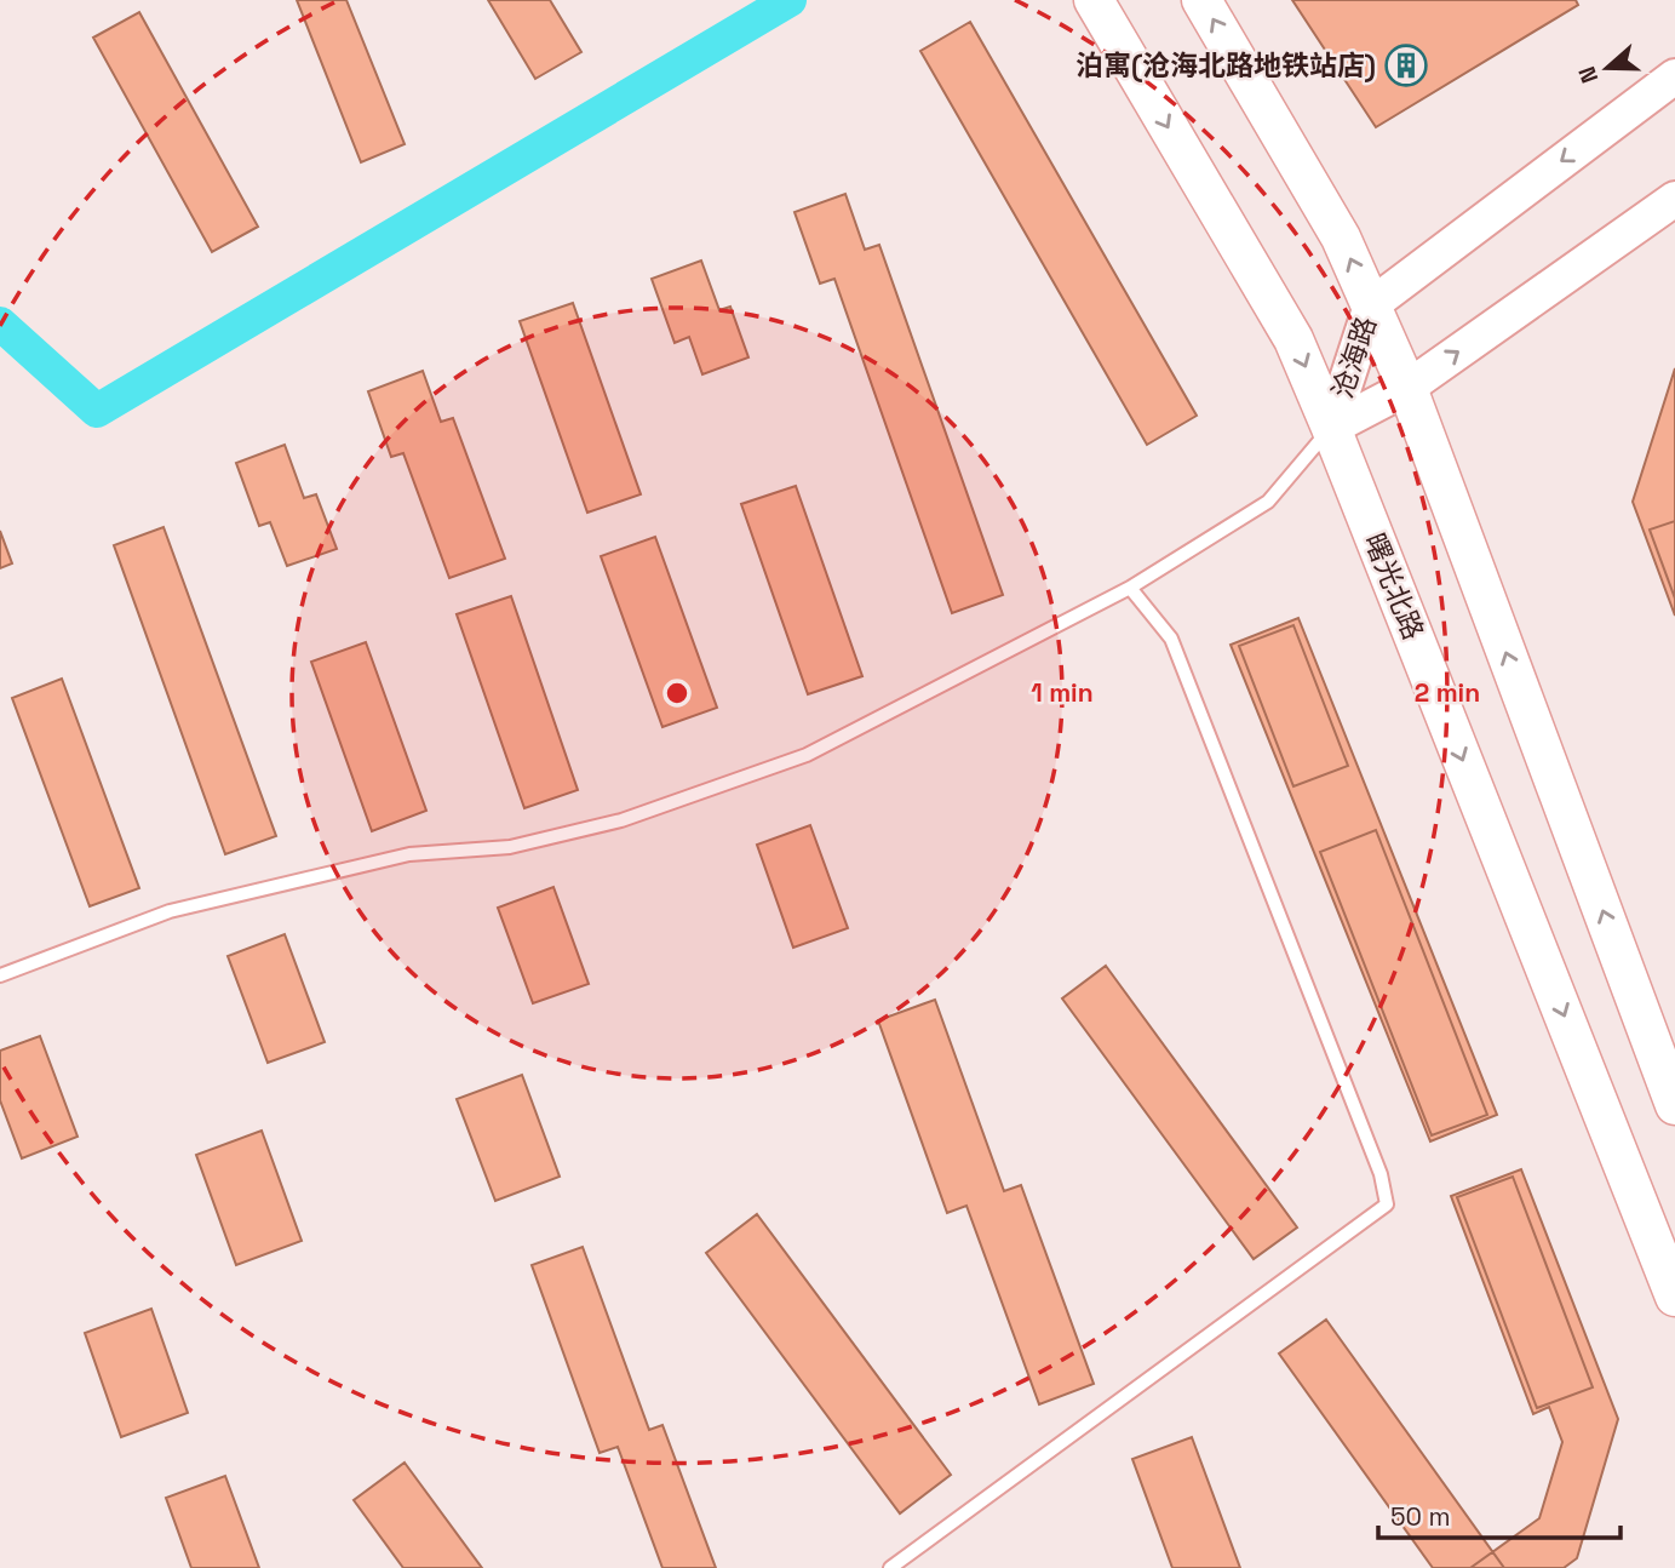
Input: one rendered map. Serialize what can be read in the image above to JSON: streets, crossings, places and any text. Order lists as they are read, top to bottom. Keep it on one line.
{"streets":{"main road":["曙光北路"],"street":["沧海路"]},"crossings":[["沧海路","曙光北路"]],"places":{"building":["泊寓(沧海北路地铁站店)"]},"scale_bar":"50 m","north":"left","rings":["1 min","2 min"]}
